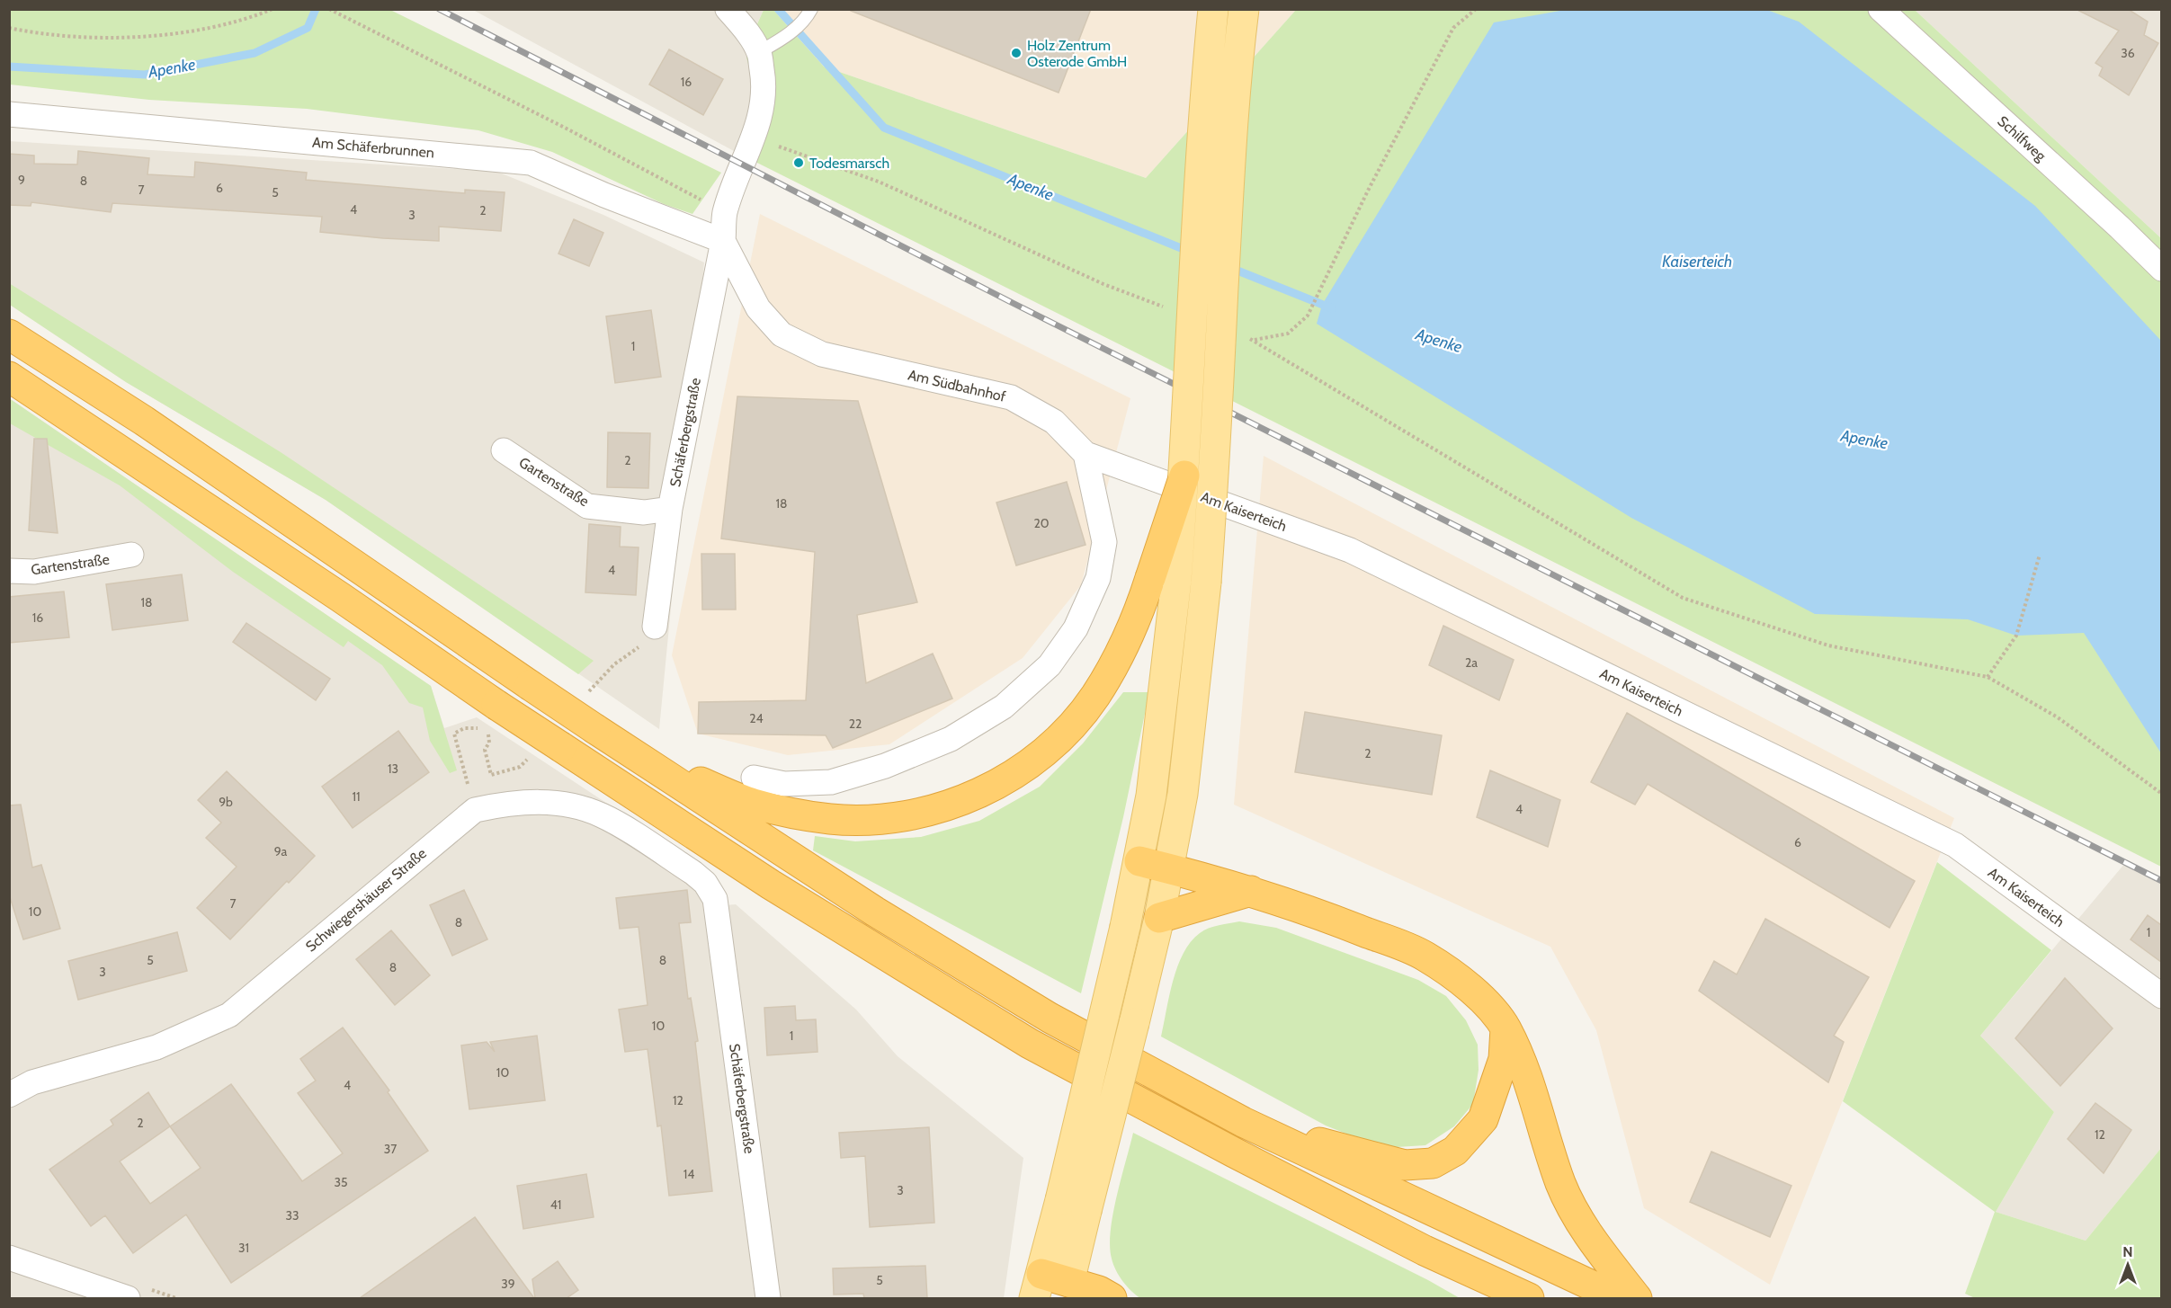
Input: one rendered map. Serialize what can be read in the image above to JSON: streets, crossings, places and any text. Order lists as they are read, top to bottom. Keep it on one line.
{"streets":{"street":["Schilfweg","Am Schäferbrunnen","Am Südbahnhof","Schäferbergstraße","Gartenstraße","Am Kaiserteich","Schwiegershäuser Straße"]},"crossings":[["Am Schäferbrunnen","Am Südbahnhof"],["Am Schäferbrunnen","Schäferbergstraße"],["Am Südbahnhof","Schäferbergstraße"],["Am Südbahnhof","Am Kaiserteich"],["Schäferbergstraße","Gartenstraße"],["Schäferbergstraße","Schwiegershäuser Straße"]],"water":["Apenke","Kaiserteich"],"places":["Holz Zentrum Osterode GmbH","Todesmarsch"],"house_numbers":["36","16","9","8","6","7","5","4","2","3","1","2","18","20","4","18","16","2a","24","22","2","13","11","9b","4","6","9a","7","10","8","1","5","8","8","3","10","1","10","4","12","2","12","37","14","35","3","41","33","31","5","39"],"north":"top"}
